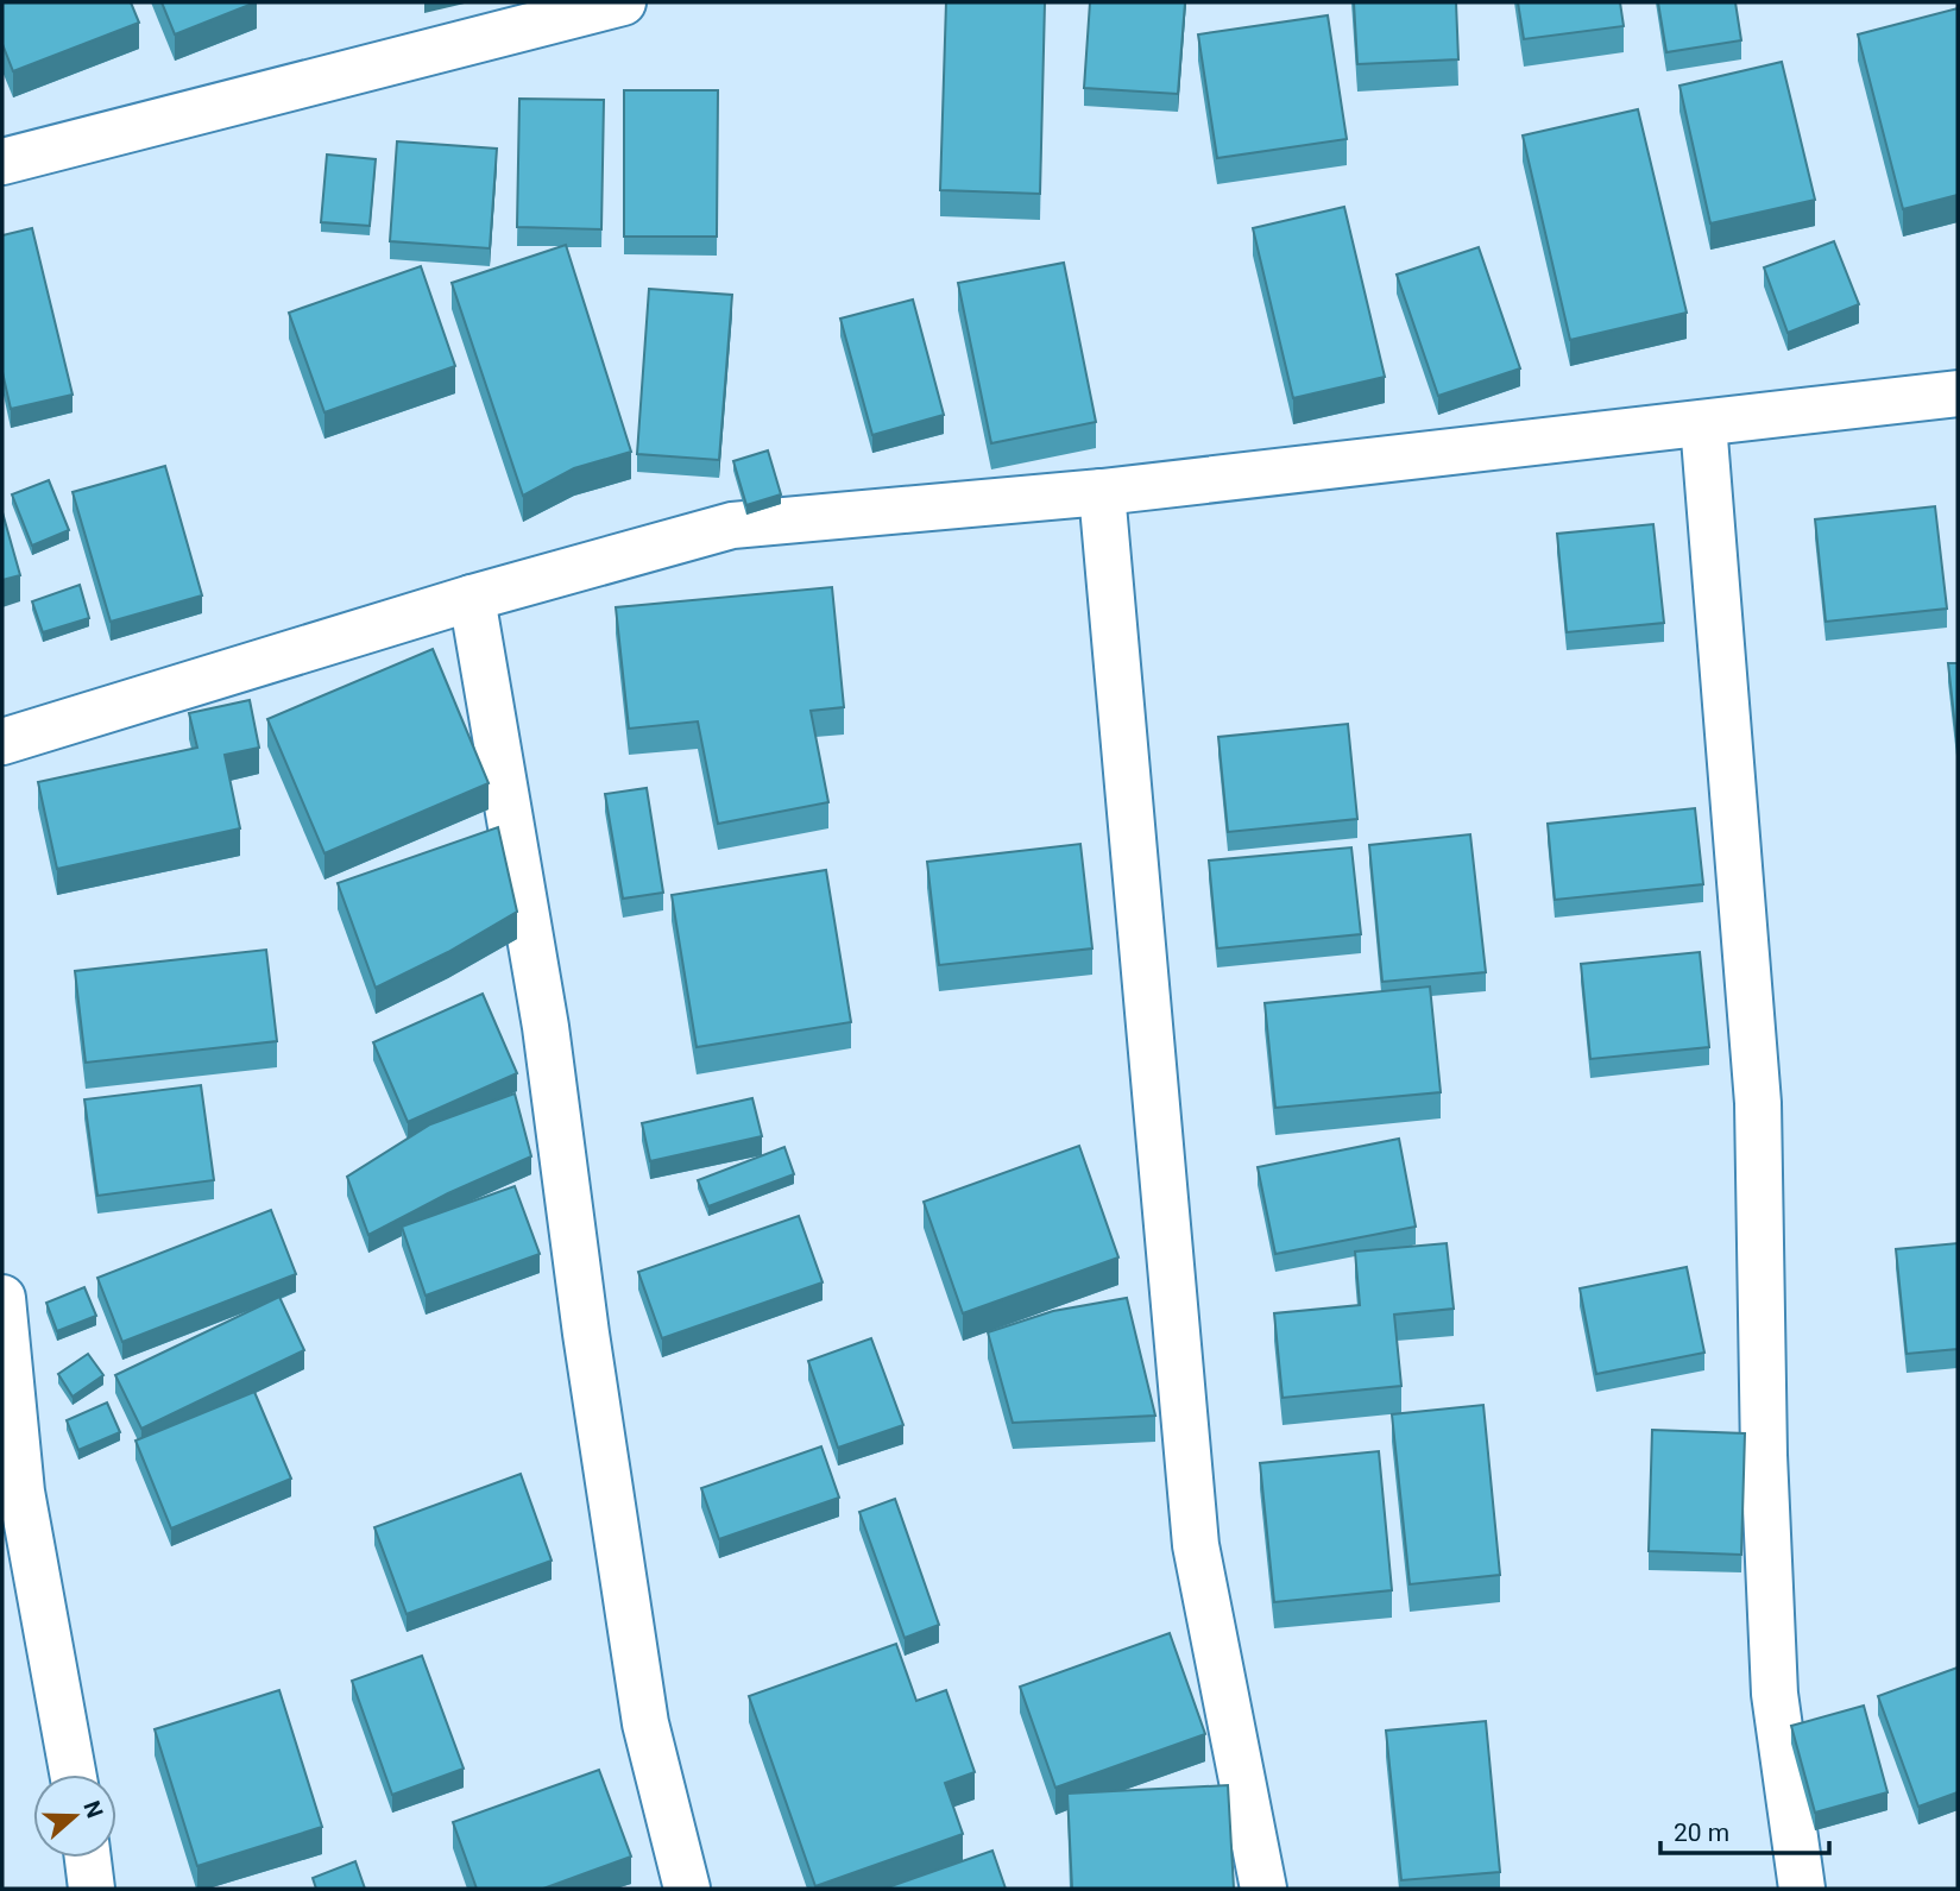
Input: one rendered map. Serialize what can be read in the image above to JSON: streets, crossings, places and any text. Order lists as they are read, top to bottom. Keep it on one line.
{"scale_bar":"20 m","north":"right"}
